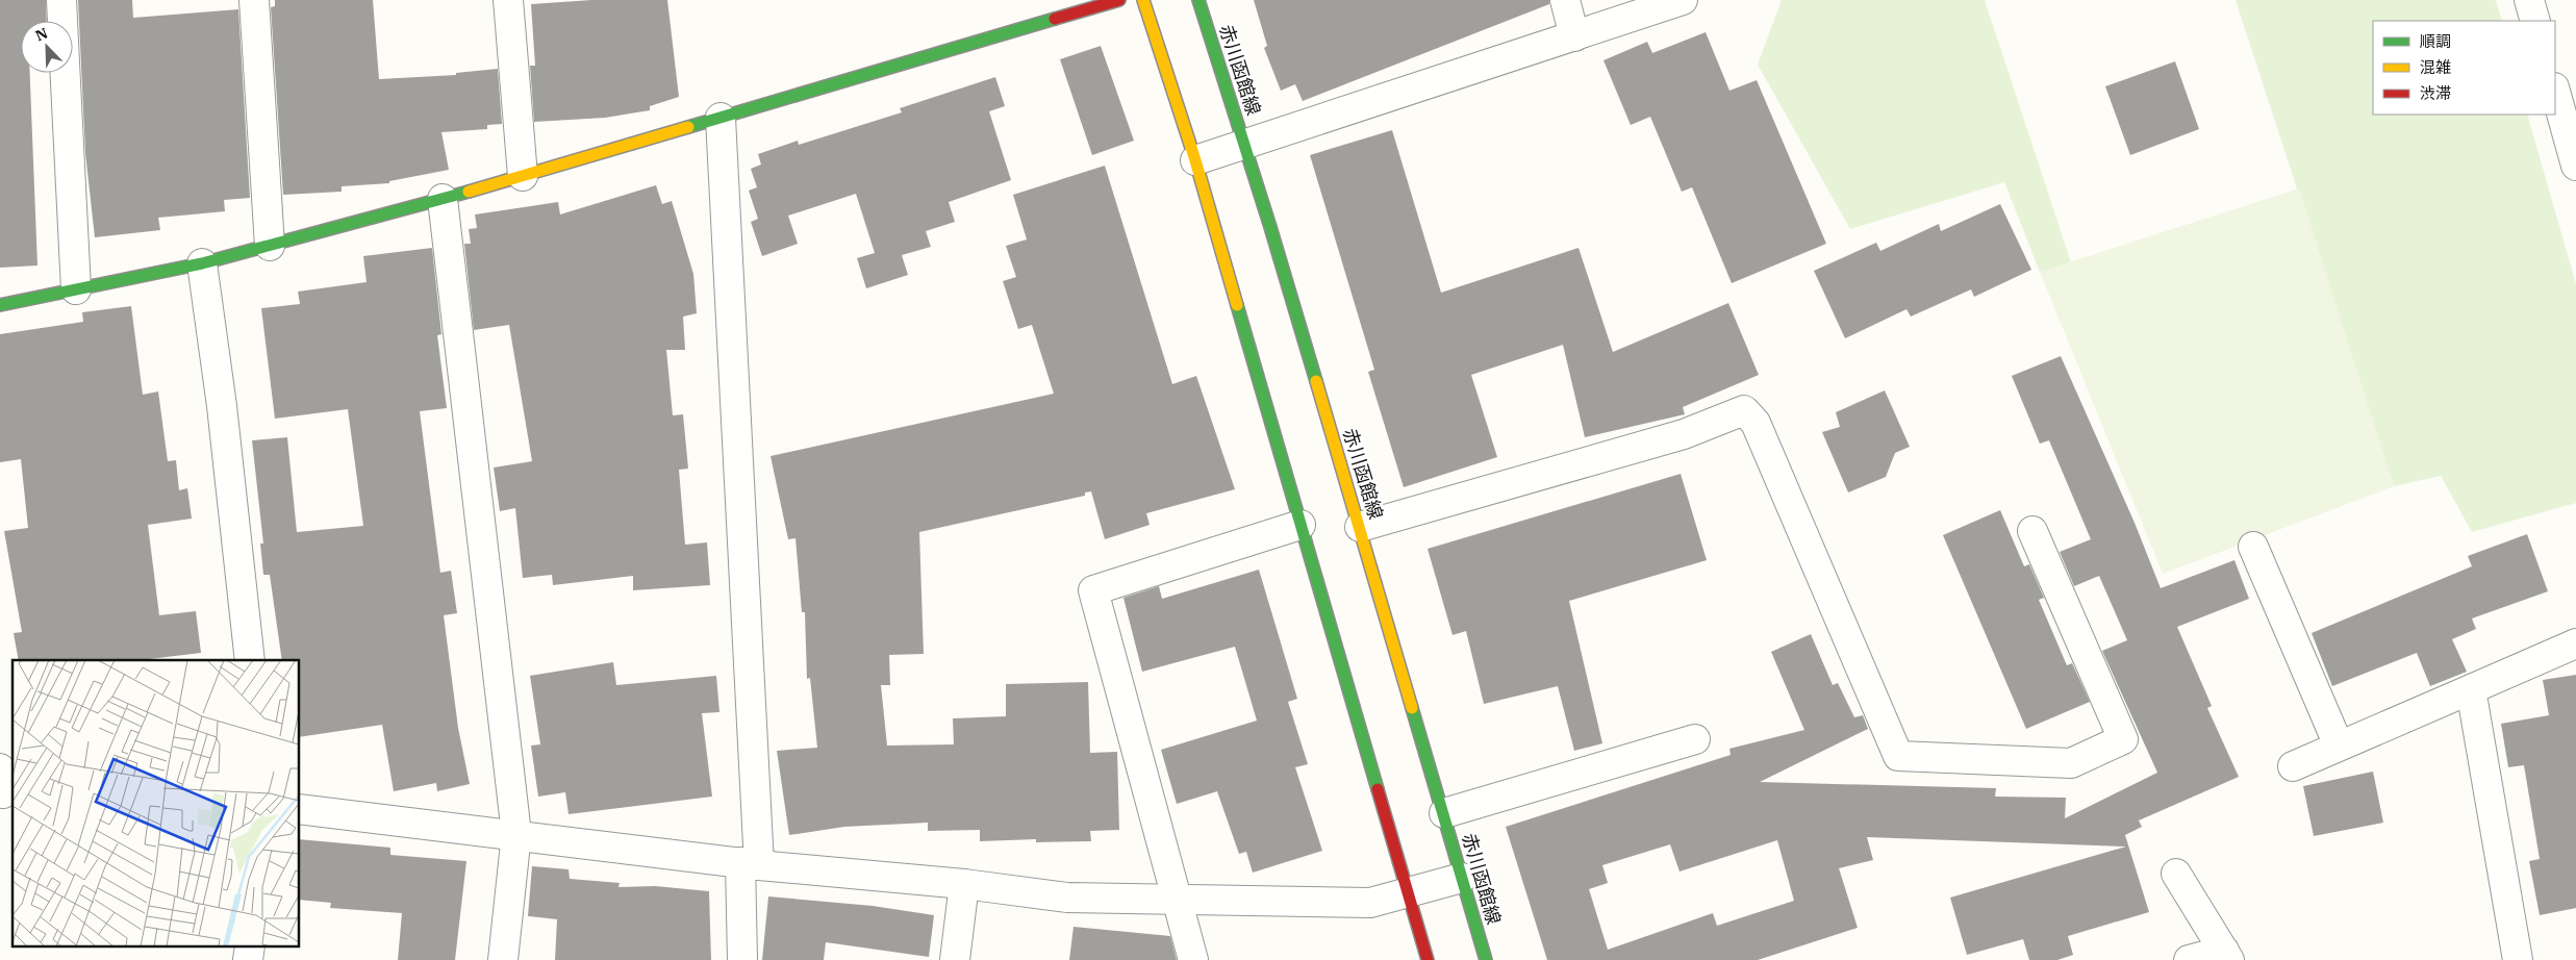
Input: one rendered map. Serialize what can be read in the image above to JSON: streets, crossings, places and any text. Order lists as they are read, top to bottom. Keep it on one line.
{"streets":{"main road":["赤川函館線"]},"legend":["順調","混雑","渋滞"],"north":"top left"}
